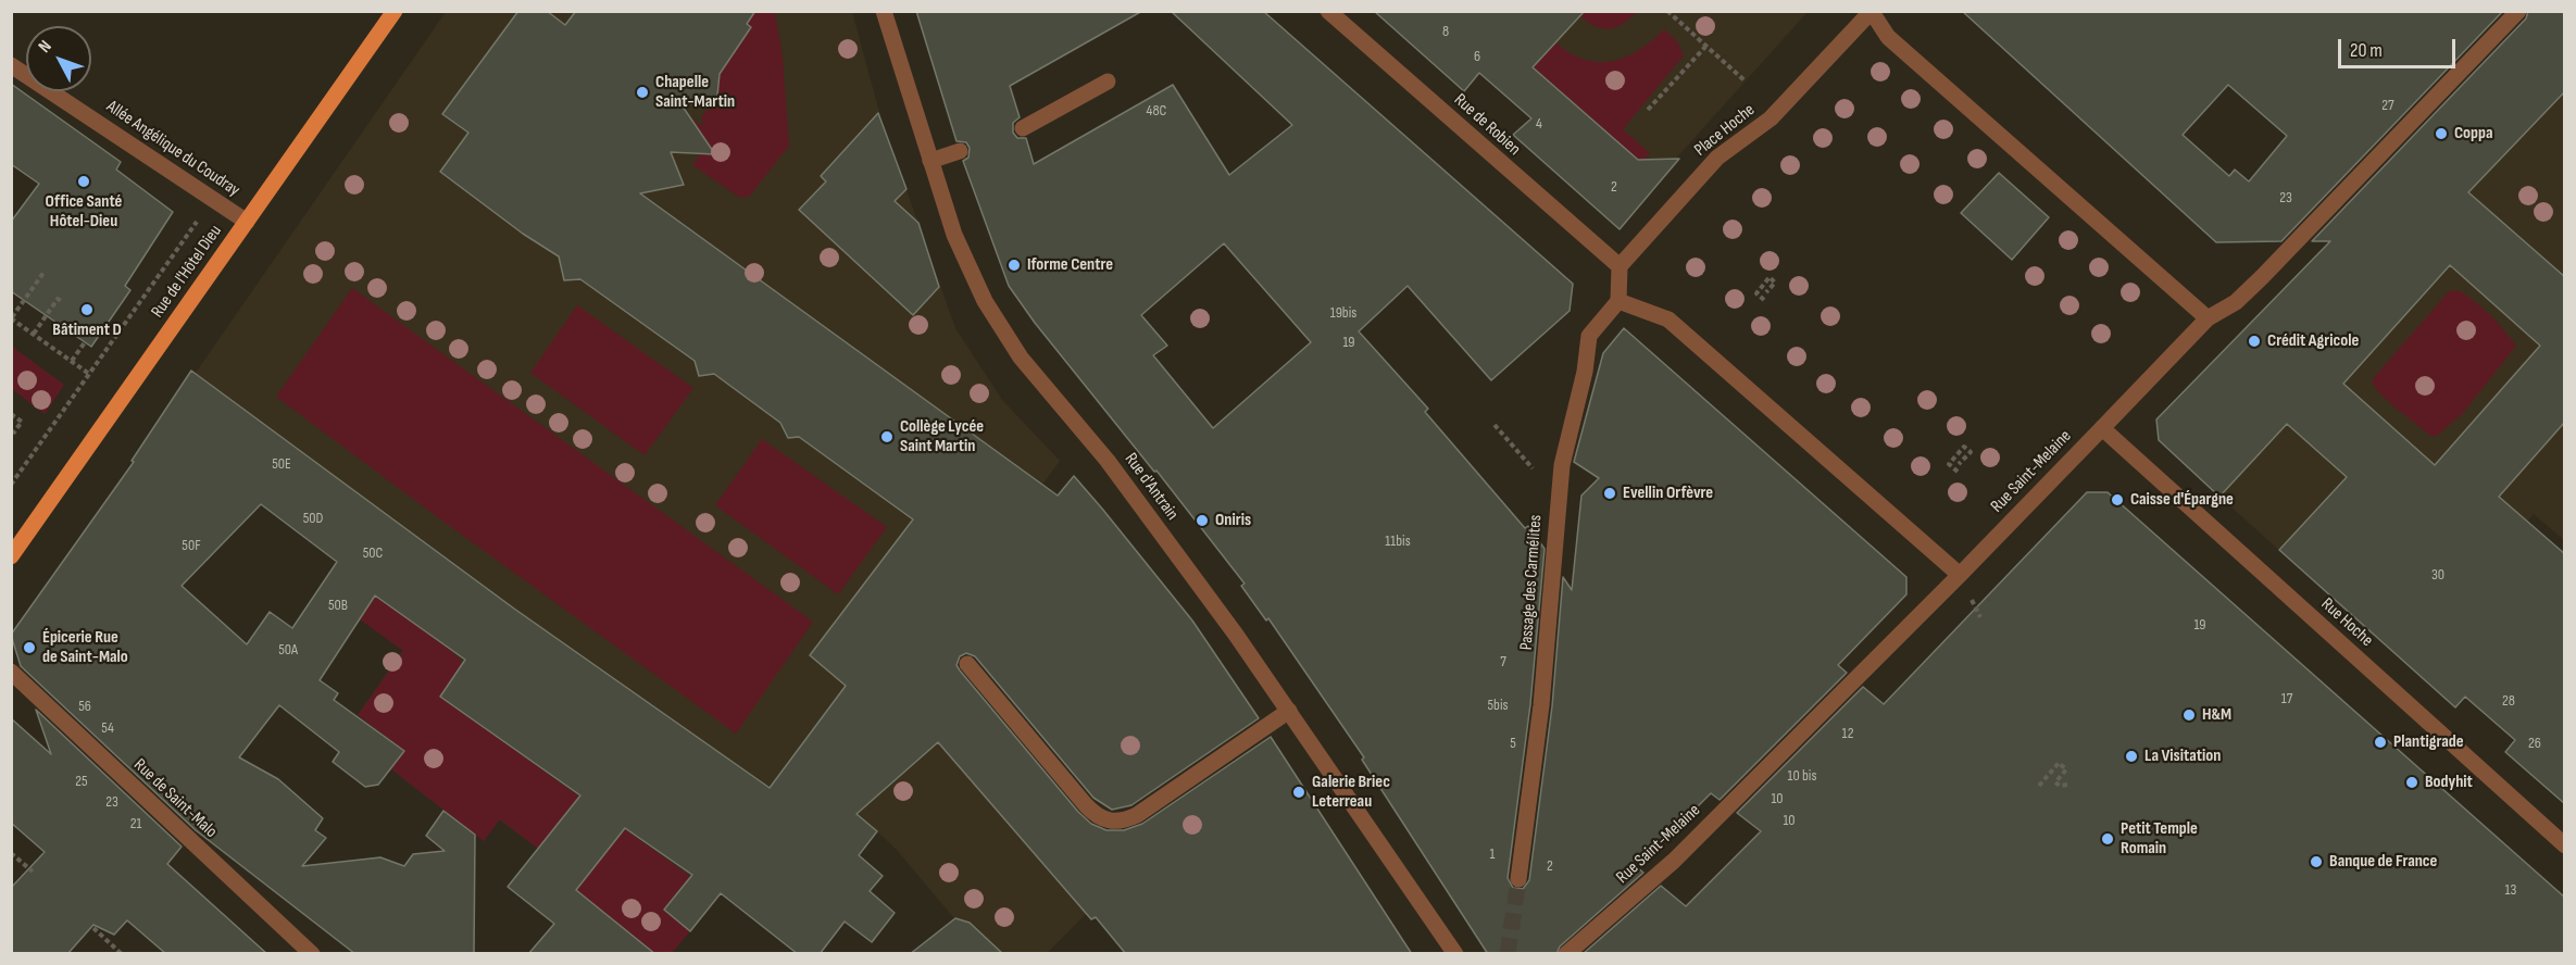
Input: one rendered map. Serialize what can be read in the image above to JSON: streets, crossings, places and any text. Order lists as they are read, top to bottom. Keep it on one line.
{"streets":{"main road":["Rue de l'Hôtel Dieu"],"street":["Rue de Robien","Place Hoche","Allée Angélique du Coudray","Rue Saint-Melaine","Rue d'Antrain","Passage des Carmélites","Rue Hoche","Rue de Saint-Malo"]},"crossings":[["Rue de Robien","Place Hoche"],["Place Hoche","Rue Saint-Melaine"],["Allée Angélique du Coudray","Rue de l'Hôtel Dieu"],["Rue Saint-Melaine","Rue Hoche"]],"places":["Chapelle Saint-Martin","Coppa","Office Santé Hôtel-Dieu","Iforme Centre","Bâtiment D","Crédit Agricole","Collège Lycée Saint Martin","Evellin Orfèvre","Caisse d'Épargne","Oniris","Épicerie Rue de Saint-Malo","H&M","Plantigrade","La Visitation","Bodyhit","Galerie Briec Leterreau","Petit Temple Romain","Banque de France"],"house_numbers":["8","6","27","48C","4","2","23","19bis","19","50E","50D","11bis","50F","50C","30","50B","19","50A","7","17","28","5bis","56","54","12","5","26","10 bis","25","10","23","10","21","1","2","13"],"scale_bar":"20 m","north":"top left"}
